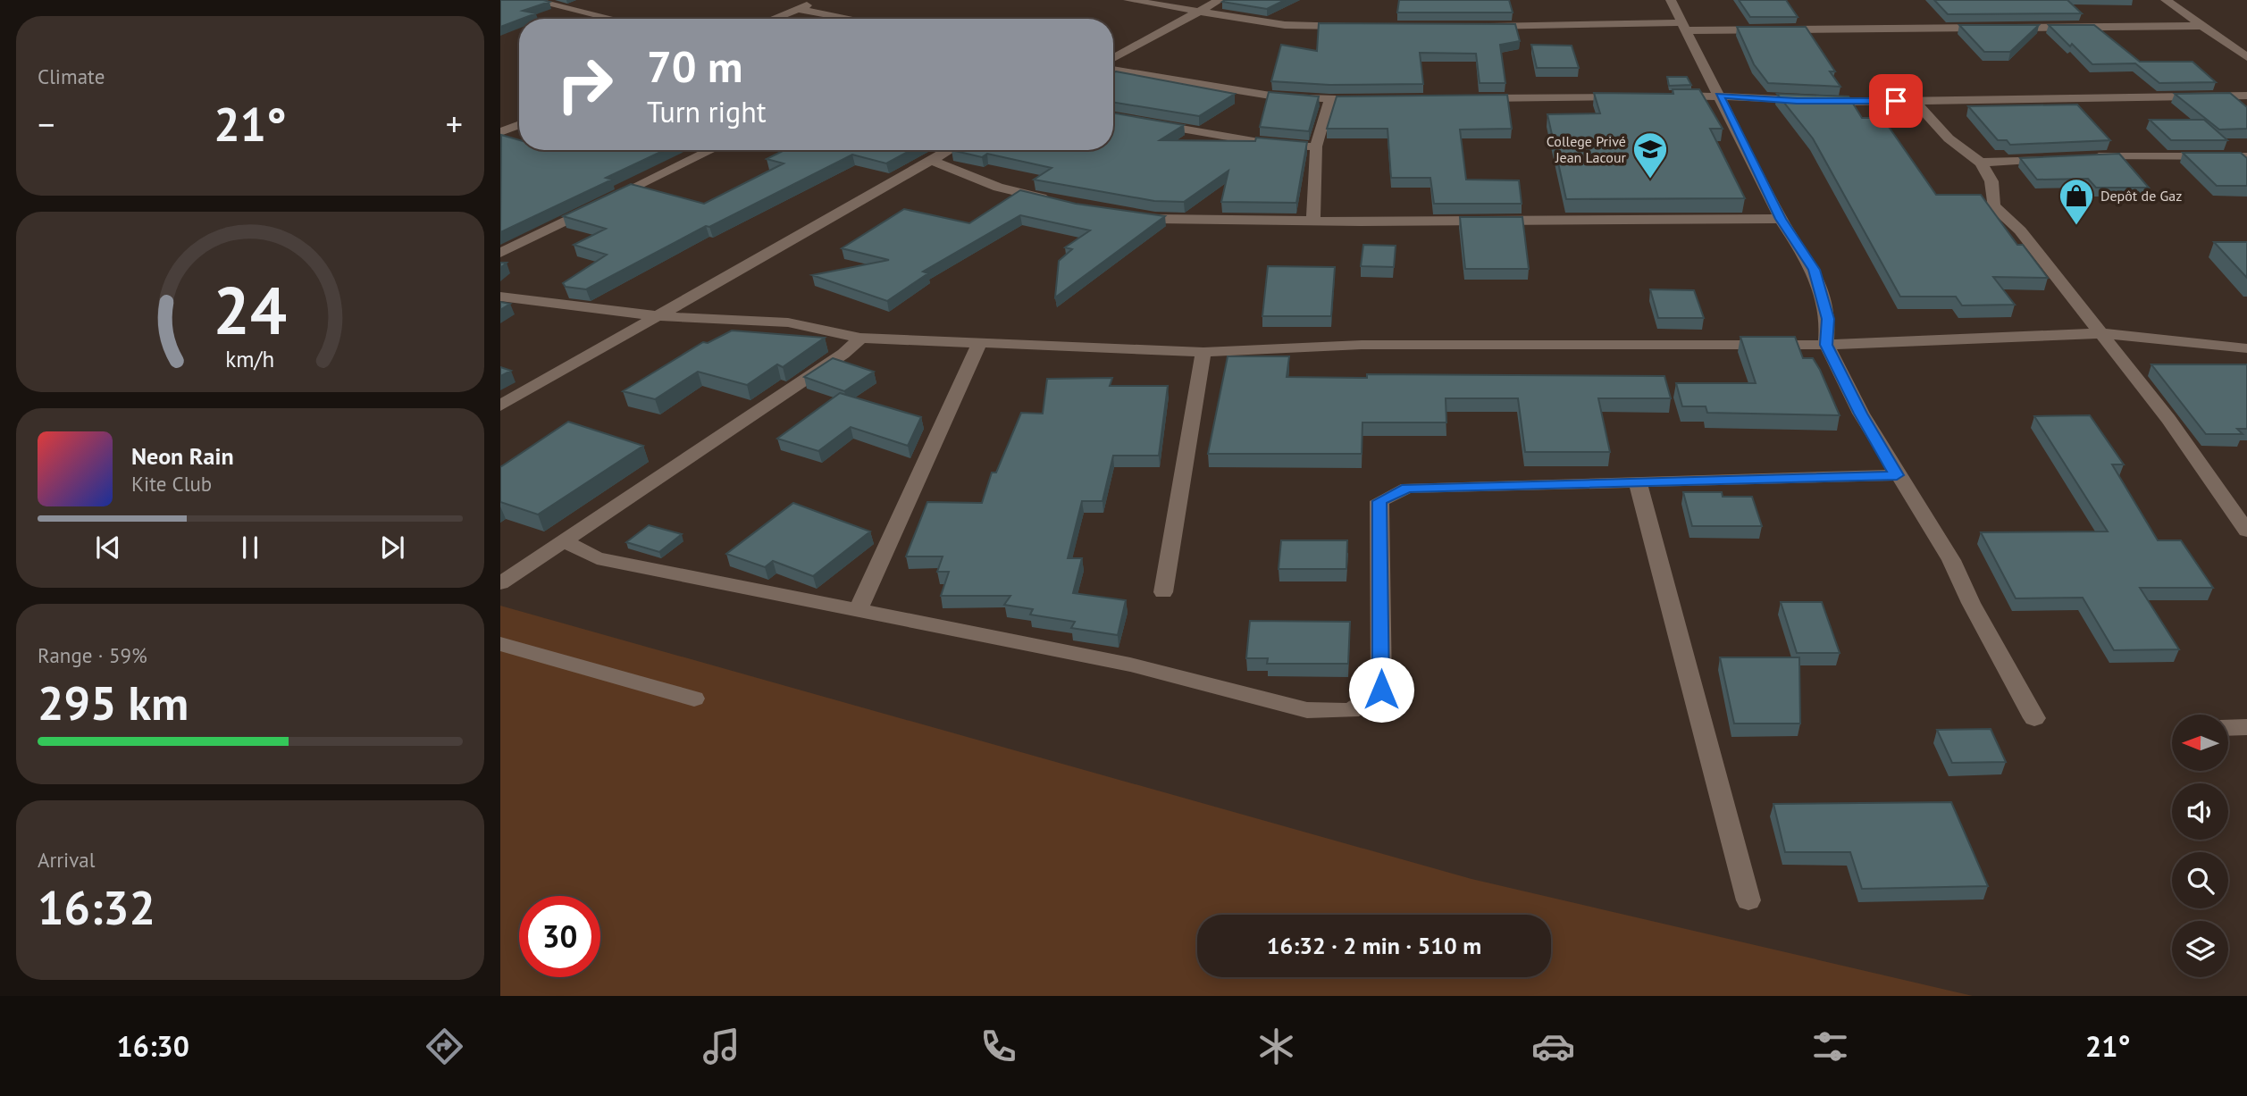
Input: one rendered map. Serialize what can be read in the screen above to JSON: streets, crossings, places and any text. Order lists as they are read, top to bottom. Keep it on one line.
{"places":{"school or university":["College Privé Jean Lacour"],"shop":["Depôt de Gaz"]},"north":"left","page":{"tile":["Climate",["Range · 59%","295 km"],["Arrival","16:32"]],"turn":["70 m","Turn right"],"heat":["−","21°","+"],"song":["Neon Rain","Kite Club"],"limit":"30","trip":"16:32 · 2 min · 510 m","tabs":["16:30","21°"],"gauge":["24","km/h"]}}
